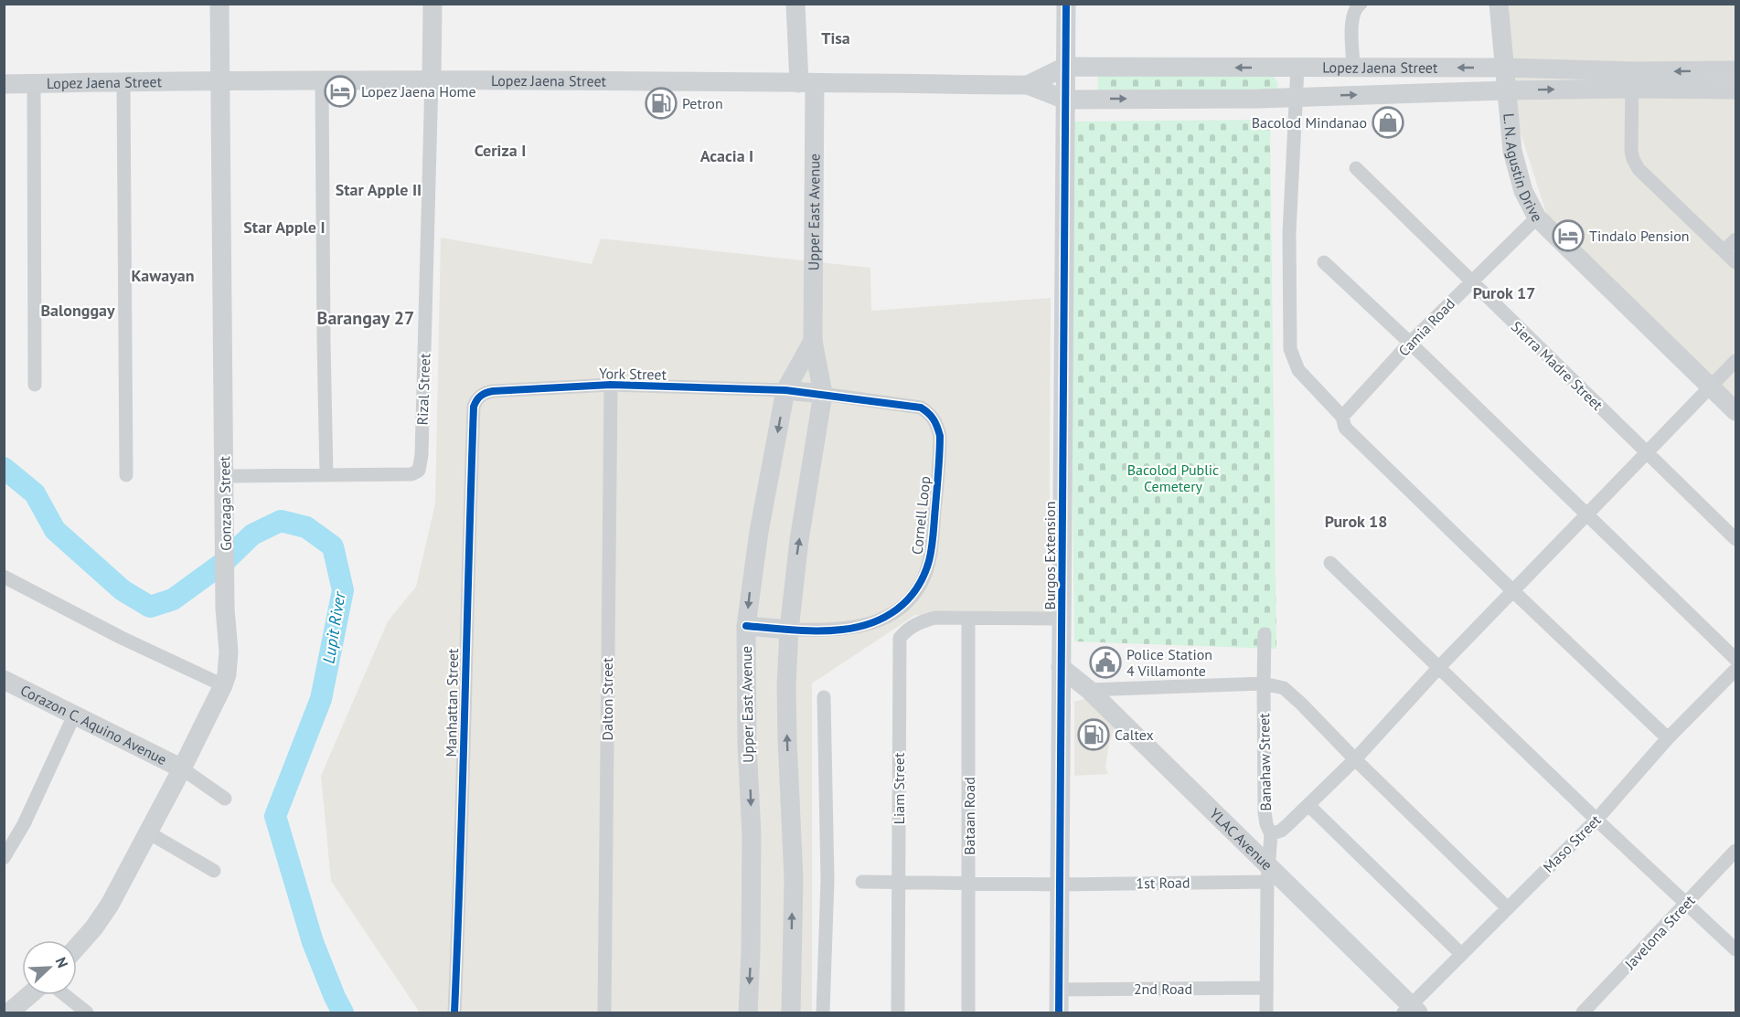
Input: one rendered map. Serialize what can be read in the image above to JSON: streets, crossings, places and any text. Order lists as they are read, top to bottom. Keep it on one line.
{"streets":{"street":["Lopez Jaena Street","L. N. Agustin Drive","Upper East Avenue","Camia Road","Sierra Madre Street","York Street","Rizal Street","Gonzaga Street","Cornell Loop","Burgos Extension","Dalton Street","Manhattan Street","Corazon C. Aquino Avenue","Banahaw Street","Liam Street","Bataan Road","YLAC Avenue","Maso Street","1st Road","Javelona Street","2nd Road"]},"crossings":[["Lopez Jaena Street","L. N. Agustin Drive"],["Lopez Jaena Street","Upper East Avenue"],["Lopez Jaena Street","Rizal Street"],["Lopez Jaena Street","Gonzaga Street"],["Lopez Jaena Street","Burgos Extension"],["L. N. Agustin Drive","Camia Road"],["Upper East Avenue","York Street"],["Upper East Avenue","Cornell Loop"],["Camia Road","Sierra Madre Street"],["York Street","Dalton Street"],["York Street","Manhattan Street"],["Rizal Street","Gonzaga Street"],["Gonzaga Street","Corazon C. Aquino Avenue"],["Burgos Extension","YLAC Avenue"],["Burgos Extension","1st Road"],["Burgos Extension","2nd Road"],["Banahaw Street","YLAC Avenue"],["Banahaw Street","1st Road"],["Banahaw Street","2nd Road"],["Liam Street","Bataan Road"],["Liam Street","1st Road"],["Bataan Road","1st Road"],["YLAC Avenue","Maso Street"],["YLAC Avenue","1st Road"]],"districts":["Tisa","Ceriza I","Acacia I","Star Apple II","Star Apple I","Kawayan","Purok 17","Balonggay","Barangay 27","Purok 18"],"water":["Lupit River"],"parks":["Bacolod Public Cemetery"],"places":{"hotel":["Lopez Jaena Home","Tindalo Pension"],"fuel station":["Petron","Caltex"],"shop":["Bacolod Mindanao"],"public building":["Police Station 4 Villamonte"]},"north":"top right"}
